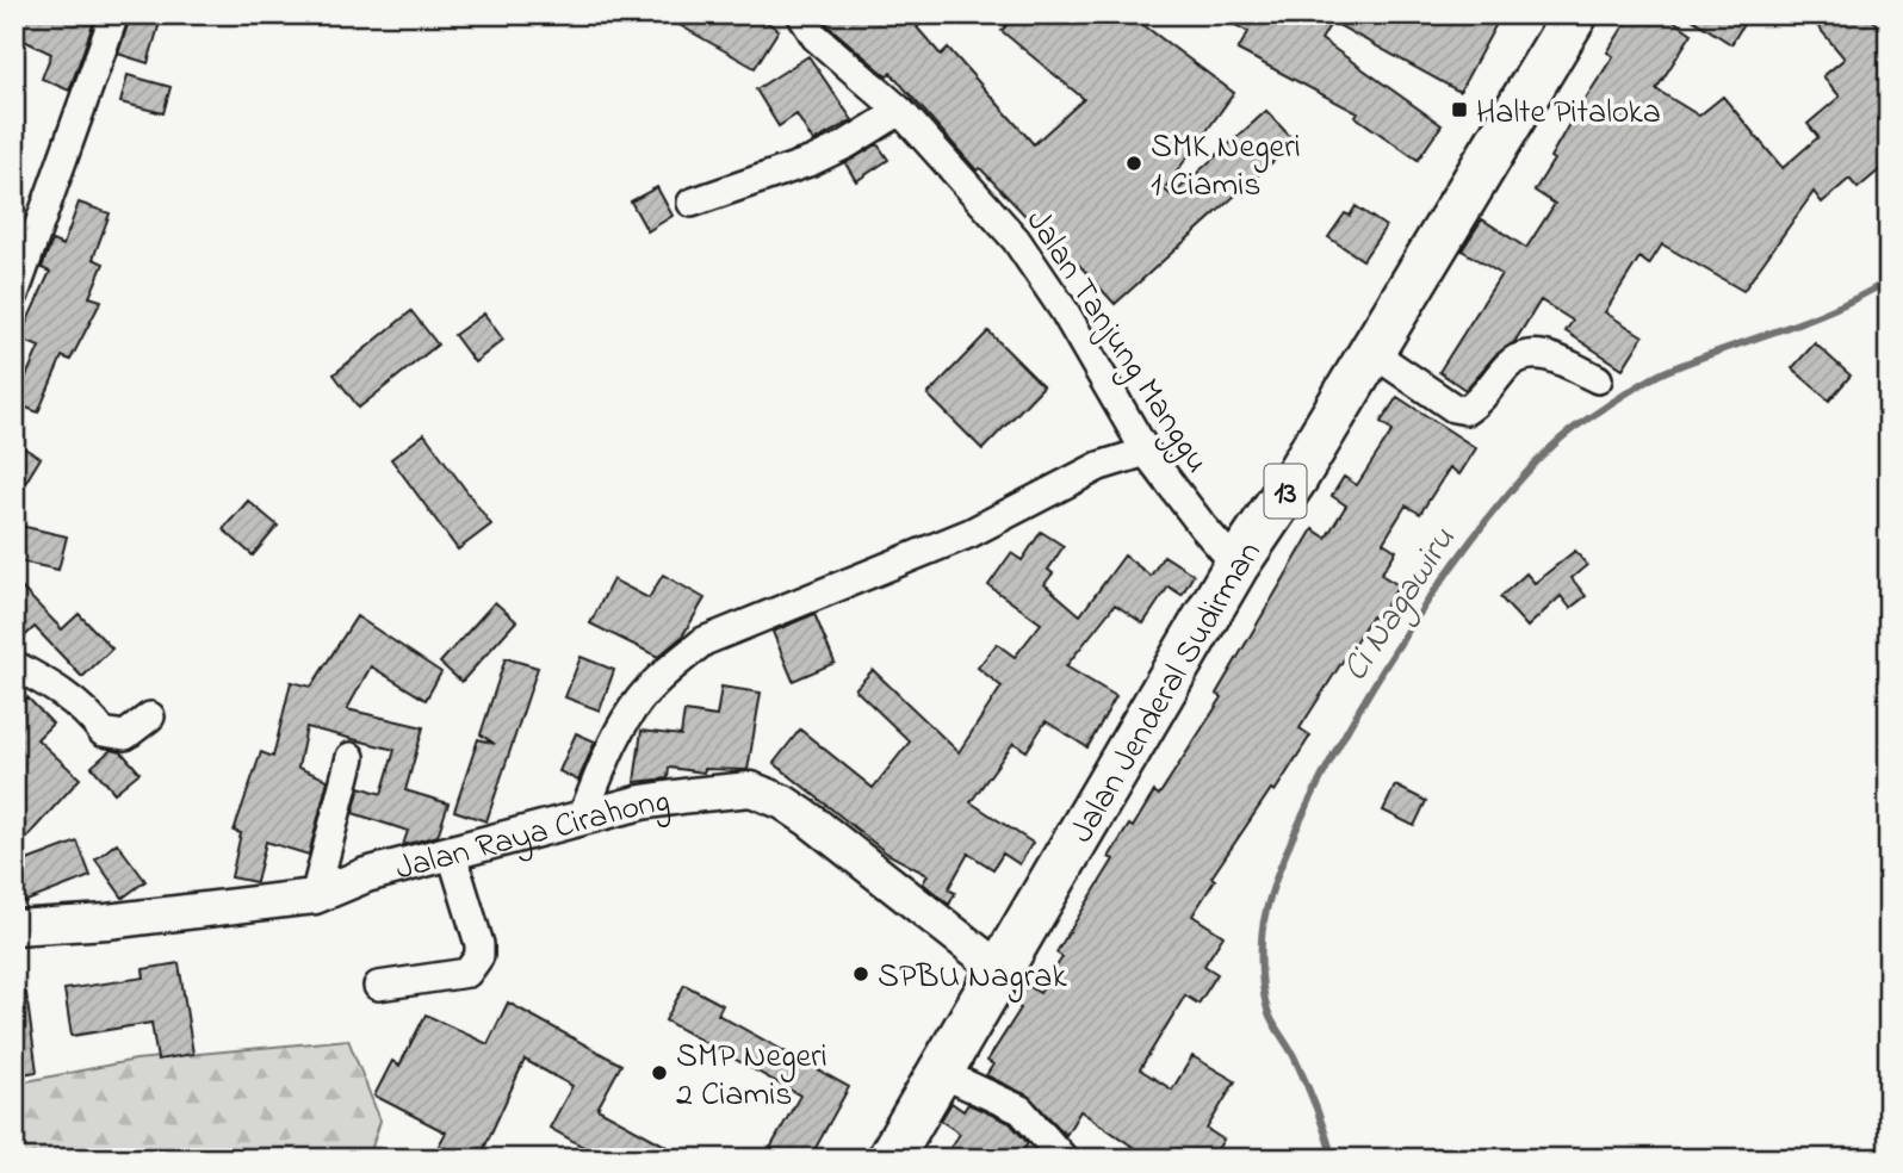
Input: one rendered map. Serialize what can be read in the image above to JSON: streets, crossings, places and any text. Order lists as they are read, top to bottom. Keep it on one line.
{"streets":{"highway":["13","Jalan Jenderal Sudirman"],"street":["Jalan Tanjung Manggu","Jalan Raya Cirahong"]},"crossings":[["Jalan Tanjung Manggu","Jalan Jenderal Sudirman"],["Jalan Jenderal Sudirman","Jalan Raya Cirahong"]],"water":["Ci Nagawiru"],"places":{"transit":["Halte Pitaloka"],"other":["SMK Negeri 1 Ciamis","SPBU Nagrak","SMP Negeri 2 Ciamis"]}}
